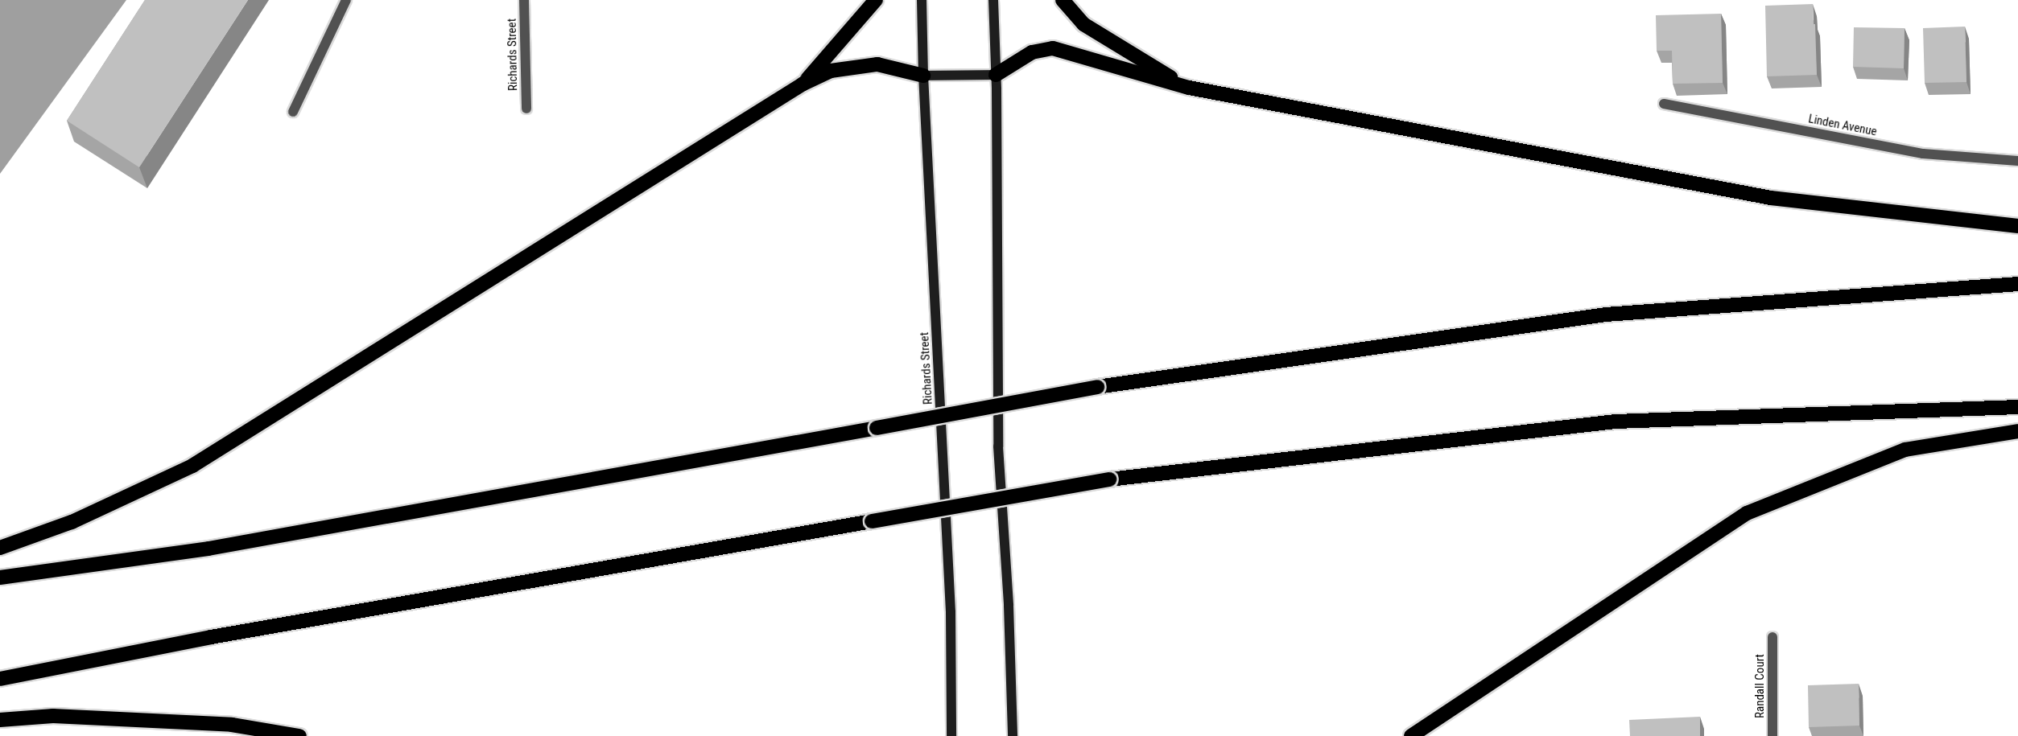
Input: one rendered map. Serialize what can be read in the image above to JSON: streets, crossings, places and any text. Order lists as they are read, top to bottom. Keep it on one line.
{"streets":{"street":["Richards Street","Linden Avenue","Randall Court"]}}
